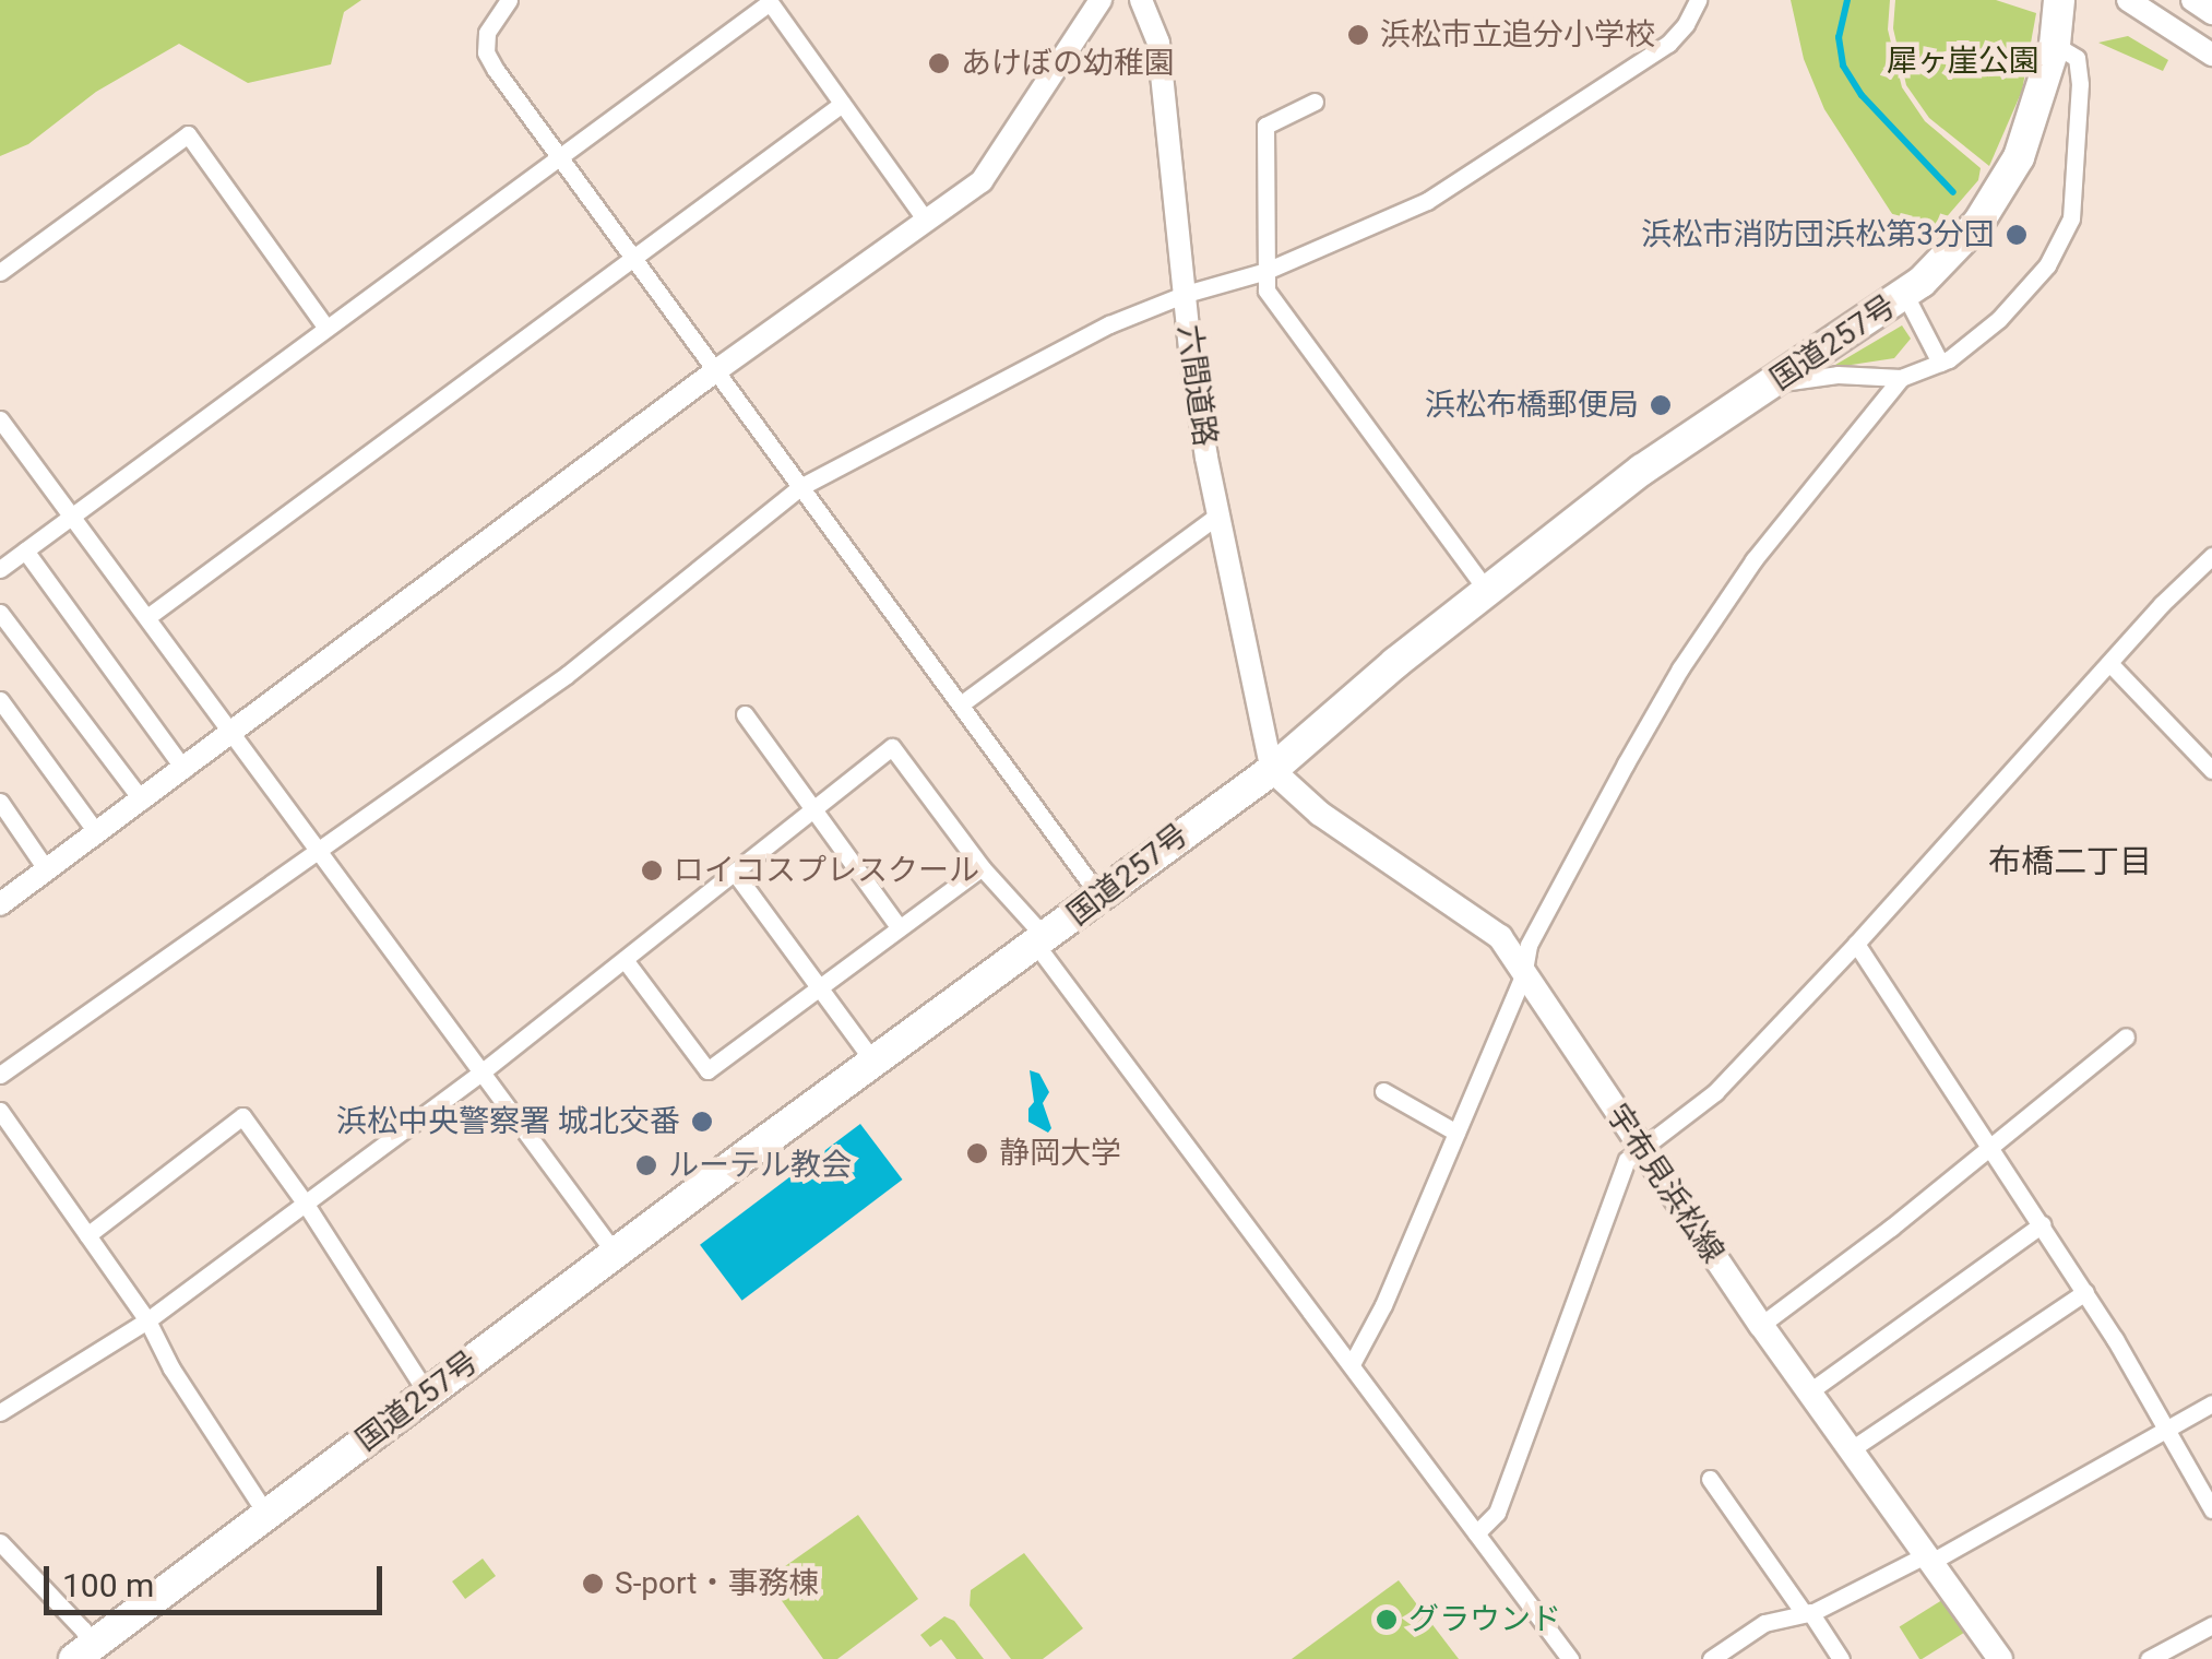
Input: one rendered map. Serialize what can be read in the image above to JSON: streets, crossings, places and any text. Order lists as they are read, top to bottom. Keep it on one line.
{"streets":{"highway":["国道257号"],"main road":["宇布見浜松線"],"street":["六間道路"]},"crossings":[["国道257号","六間道路"],["国道257号","宇布見浜松線"],["六間道路","宇布見浜松線"]],"districts":["布橋二丁目"],"parks":["犀ヶ崖公園"],"places":["浜松市立追分小学校","あけぼの幼稚園","浜松市消防団浜松第3分団","浜松布橋郵便局","ロイコスプレスクール","浜松中央警察署 城北交番","静岡大学","ルーテル教会","S-port・事務棟","グラウンド"],"scale_bar":"100 m"}
